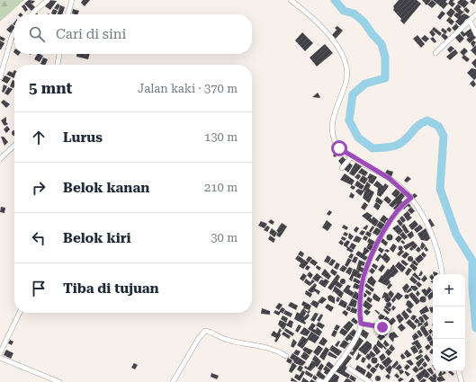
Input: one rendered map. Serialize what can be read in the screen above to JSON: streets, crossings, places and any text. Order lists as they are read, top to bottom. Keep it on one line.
{"page":{"search":"Cari di sini","heading":["5 mnt","Jalan kaki · 370 m"],"list":[["Lurus","130 m"],["Belok kanan","210 m"],["Belok kiri","30 m"],"Tiba di tujuan"],"map_buttons":["+","−"]}}
